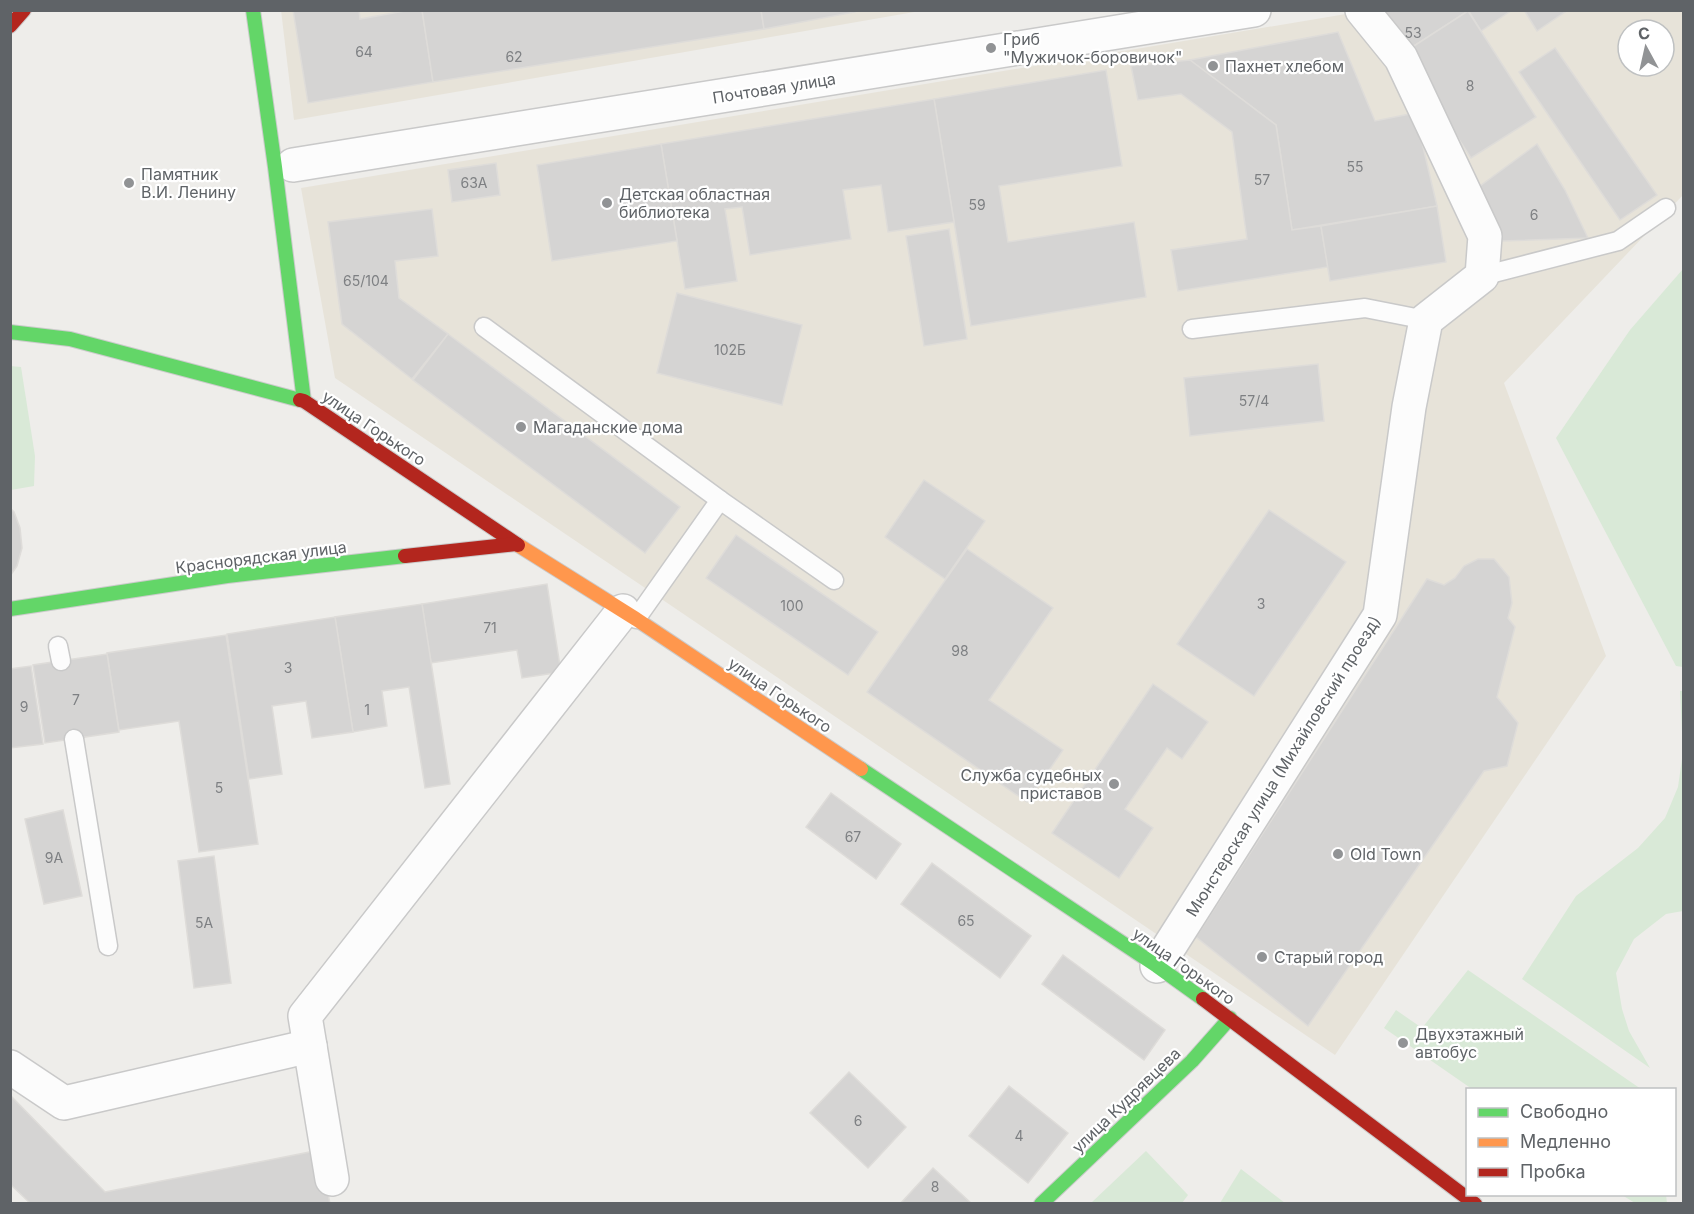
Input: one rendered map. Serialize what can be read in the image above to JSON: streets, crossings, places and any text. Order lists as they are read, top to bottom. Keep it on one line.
{"streets":{"street":["Почтовая улица","улица Горького","Краснорядская улица","Мюнстерская улица (Михайловский проезд)","улица Кудрявцева"]},"crossings":[["улица Горького","Краснорядская улица"],["улица Горького","Мюнстерская улица (Михайловский проезд)"],["улица Горького","улица Кудрявцева"]],"places":["Гриб \"Мужичок-боровичок\"","Пахнет хлебом","Памятник В.И. Ленину","Детская областная библиотека","Магаданские дома","Служба судебных приставов","Old Town","Старый город","Двухэтажный автобус"],"house_numbers":["53","64","62","8","55","57","63А","59","6","65/104","102Б","57/4","3","100","71","98","3","7","9","1","5","67","9А","65","5А","6","4","8"],"legend":["Свободно","Медленно","Пробка"],"north":"top"}
